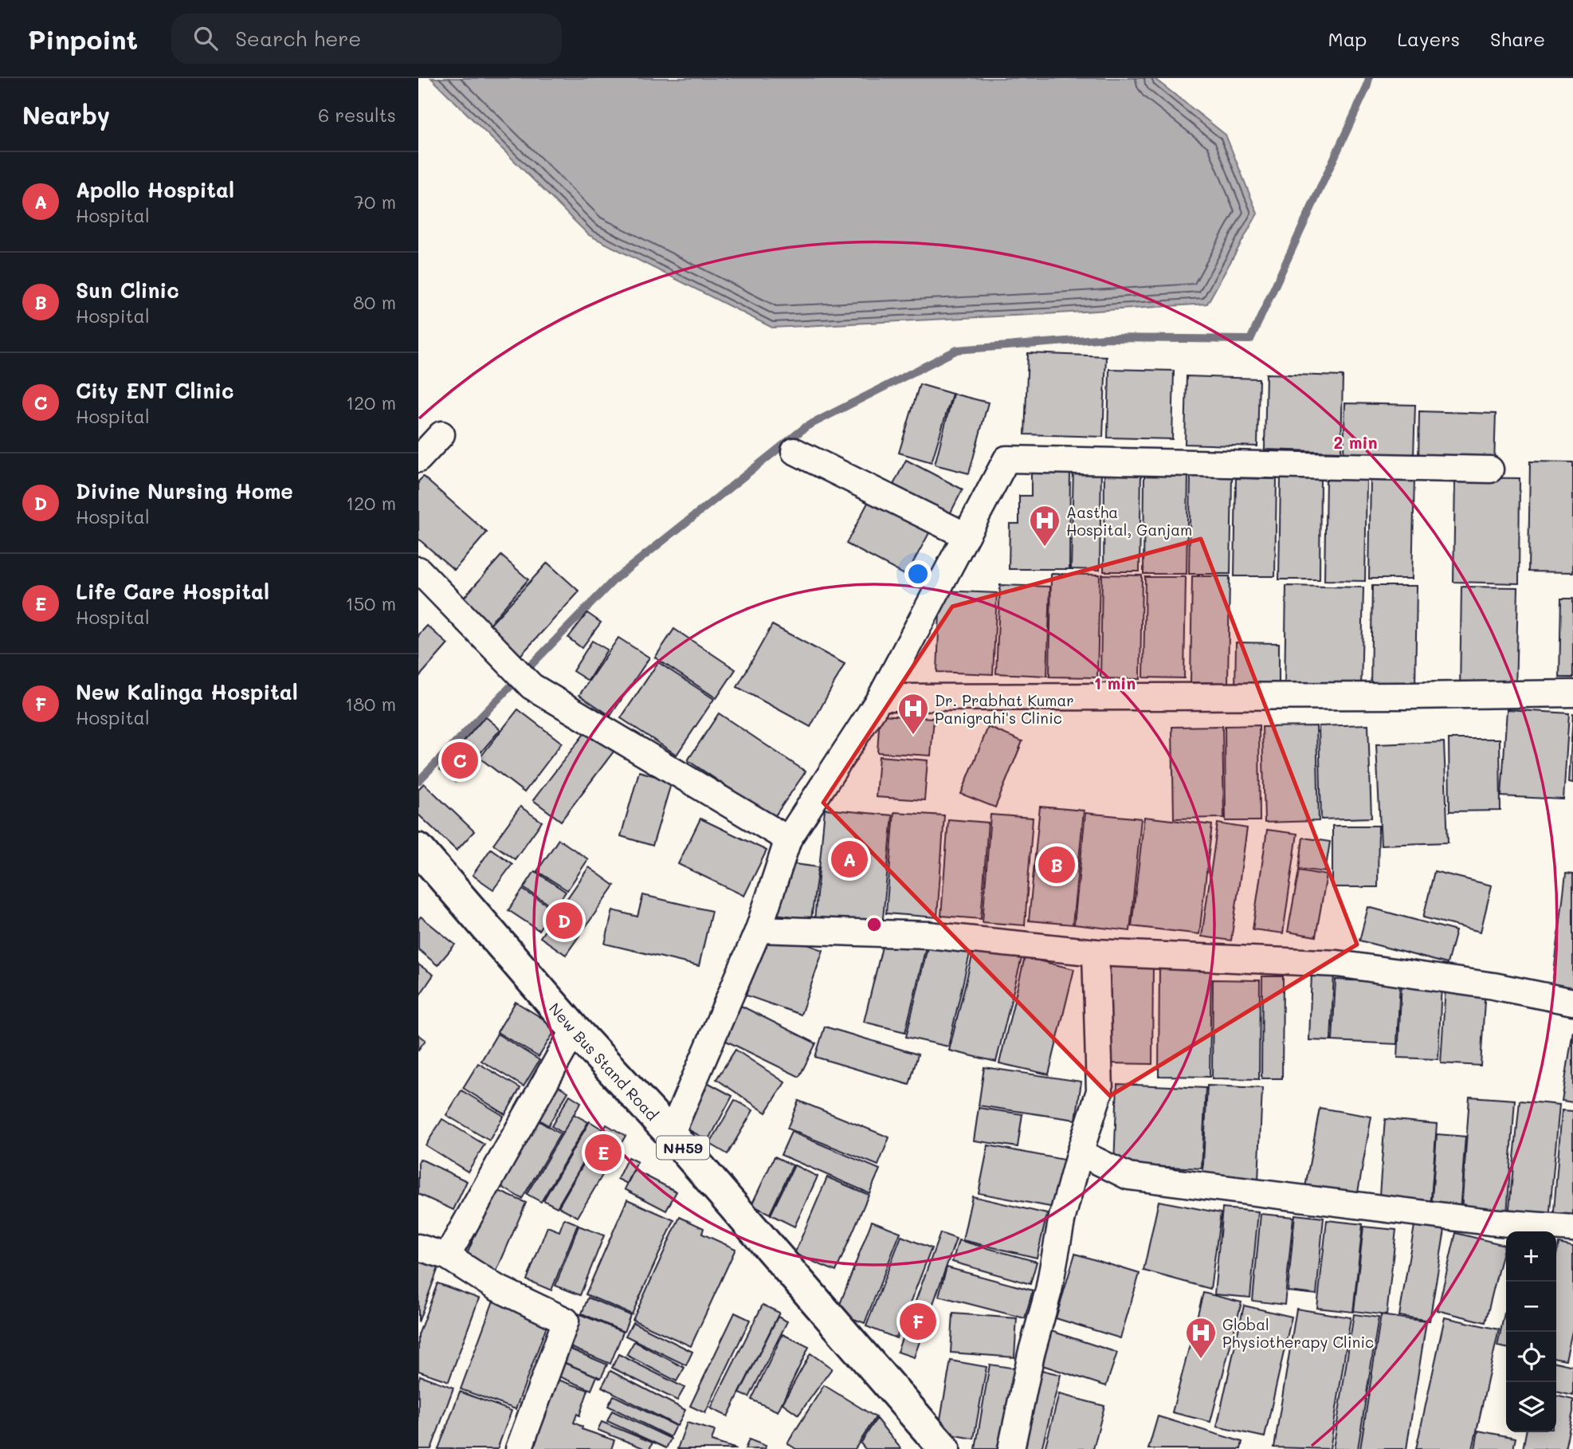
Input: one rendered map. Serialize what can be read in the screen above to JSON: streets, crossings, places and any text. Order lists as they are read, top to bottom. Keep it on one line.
{"streets":{"highway":["New Bus Stand Road","NH59"]},"places":{"hospital":["Aastha Hospital, Ganjam","Dr. Prabhat Kumar Panigrahi's Clinic","Global Physiotherapy Clinic"]},"page":{"header":"Pinpoint","search":"Search here","nav":["Map","Layers","Share"],"heading":["Nearby","6 results"],"list":[{"mark":"A","name":"Apollo Hospital","note":"Hospital","value":"70 m"},{"mark":"B","name":"Sun Clinic","note":"Hospital","value":"80 m"},{"mark":"C","name":"City ENT Clinic","note":"Hospital","value":"120 m"},{"mark":"D","name":"Divine Nursing Home","note":"Hospital","value":"120 m"},{"mark":"E","name":"Life Care Hospital","note":"Hospital","value":"150 m"},{"mark":"F","name":"New Kalinga Hospital","note":"Hospital","value":"180 m"}],"pins":["C","A","B","D","E","F"],"map_buttons":["+","−"]},"rings":["2 min","1 min"]}
